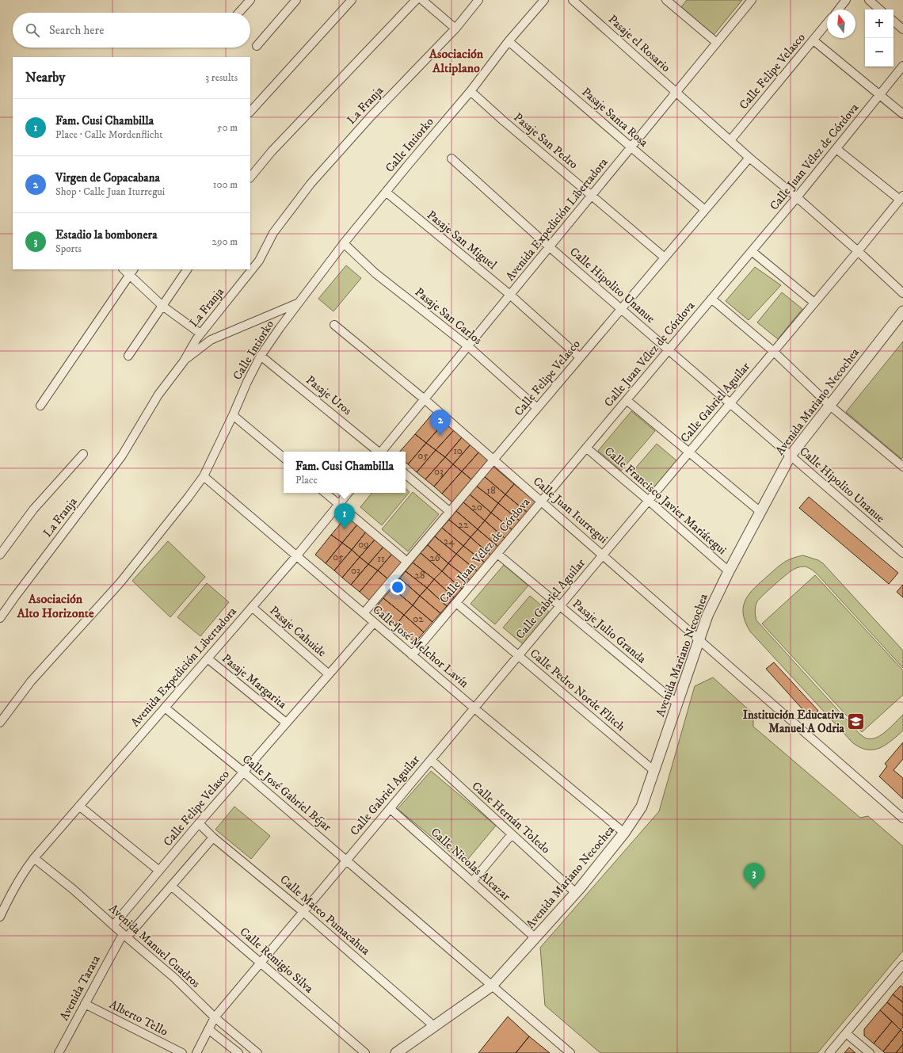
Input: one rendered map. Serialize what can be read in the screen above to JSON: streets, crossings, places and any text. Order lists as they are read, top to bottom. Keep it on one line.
{"streets":{"street":["Pasaje el Rosario","Calle Felipe Velasco","La Franja","Pasaje Santa Rosa","Pasaje San Pedro","Calle Intiorko","Calle Juan Vélez de Córdova","Avenida Expedición Libertadora","Pasaje San Miguel","Calle Hipolito Unanue","Pasaje San Carlos","Pasaje Uros","Avenida Mariano Necochea","Calle Gabriel Aguilar","Calle Francisco Javier Mariátegui","Calle Juan Iturregui","Pasaje Cahuide","Pasaje Julio Granda","Calle José Melchor Lavín","Pasaje Margarita","Calle Pedro Norde Flitch","Calle José Gabriel Béjar","Calle Hernán Toledo","Calle Nicolas Alcazar","Calle Mateo Pumacahua","Avenida Manuel Cuadros","Calle Remigio Silva","Avenida Tarata","Alberto Tello"]},"crossings":[["Pasaje el Rosario","Calle Felipe Velasco"],["Pasaje el Rosario","Calle Juan Vélez de Córdova"],["Pasaje el Rosario","Avenida Expedición Libertadora"],["Pasaje el Rosario","Calle Gabriel Aguilar"],["Calle Felipe Velasco","Pasaje Santa Rosa"],["Calle Felipe Velasco","Pasaje San Pedro"],["Calle Felipe Velasco","Pasaje San Miguel"],["Calle Felipe Velasco","Calle Hipolito Unanue"],["Calle Felipe Velasco","Pasaje San Carlos"],["Calle Felipe Velasco","Calle Juan Iturregui"],["Calle Felipe Velasco","Pasaje Cahuide"],["Calle Felipe Velasco","Calle José Melchor Lavín"],["Calle Felipe Velasco","Pasaje Margarita"],["Calle Felipe Velasco","Calle José Gabriel Béjar"],["Calle Felipe Velasco","Calle Mateo Pumacahua"],["Calle Felipe Velasco","Avenida Manuel Cuadros"],["Pasaje Santa Rosa","Calle Intiorko"],["Pasaje Santa Rosa","Avenida Expedición Libertadora"],["Pasaje San Pedro","Calle Intiorko"],["Pasaje San Pedro","Avenida Expedición Libertadora"],["Calle Intiorko","Pasaje San Miguel"],["Calle Intiorko","Pasaje San Carlos"],["Calle Intiorko","Pasaje Uros"],["Calle Intiorko","Calle José Melchor Lavín"],["Calle Juan Vélez de Córdova","Calle Hipolito Unanue"],["Calle Juan Vélez de Córdova","Calle Francisco Javier Mariátegui"],["Calle Juan Vélez de Córdova","Calle Juan Iturregui"],["Calle Juan Vélez de Córdova","Pasaje Julio Granda"],["Calle Juan Vélez de Córdova","Calle José Melchor Lavín"],["Calle Juan Vélez de Córdova","Calle Pedro Norde Flitch"],["Avenida Expedición Libertadora","Pasaje San Miguel"],["Avenida Expedición Libertadora","Calle Hipolito Unanue"],["Avenida Expedición Libertadora","Pasaje San Carlos"],["Avenida Expedición Libertadora","Calle Juan Iturregui"],["Avenida Expedición Libertadora","Pasaje Cahuide"],["Avenida Expedición Libertadora","Calle José Melchor Lavín"],["Avenida Expedición Libertadora","Pasaje Margarita"],["Avenida Expedición Libertadora","Calle José Gabriel Béjar"],["Avenida Expedición Libertadora","Avenida Manuel Cuadros"],["Calle Hipolito Unanue","Avenida Mariano Necochea"],["Calle Hipolito Unanue","Calle Gabriel Aguilar"],["Avenida Mariano Necochea","Calle Francisco Javier Mariátegui"],["Avenida Mariano Necochea","Calle Juan Iturregui"],["Avenida Mariano Necochea","Pasaje Julio Granda"],["Avenida Mariano Necochea","Calle José Melchor Lavín"],["Avenida Mariano Necochea","Calle Pedro Norde Flitch"],["Avenida Mariano Necochea","Calle José Gabriel Béjar"],["Avenida Mariano Necochea","Calle Hernán Toledo"],["Avenida Mariano Necochea","Calle Nicolas Alcazar"],["Avenida Mariano Necochea","Calle Mateo Pumacahua"],["Calle Gabriel Aguilar","Calle Francisco Javier Mariátegui"],["Calle Gabriel Aguilar","Calle Juan Iturregui"],["Calle Gabriel Aguilar","Pasaje Julio Granda"],["Calle Gabriel Aguilar","Calle José Melchor Lavín"],["Calle Gabriel Aguilar","Calle Pedro Norde Flitch"],["Calle Gabriel Aguilar","Calle José Gabriel Béjar"],["Calle Gabriel Aguilar","Calle Hernán Toledo"],["Calle Gabriel Aguilar","Calle Nicolas Alcazar"],["Calle Gabriel Aguilar","Calle Mateo Pumacahua"],["Calle Gabriel Aguilar","Avenida Manuel Cuadros"],["Calle Gabriel Aguilar","Calle Remigio Silva"],["Avenida Manuel Cuadros","Avenida Tarata"],["Avenida Tarata","Alberto Tello"]],"districts":["Asociación Altiplano","Asociación Alto Horizonte"],"places":{"school or university":["Institución Educativa Manuel A Odria"]},"house_numbers":["10","05","03","18","20","22","24","09","05","26","11","03","28","02"],"north":"top","page":{"map_buttons":["+","−"],"search":"Search here","heading":["Nearby","3 results"],"list":[{"mark":"1","name":"Fam. Cusi Chambilla","note":"Place · Calle Mordenflicht","value":"50 m"},{"mark":"2","name":"Virgen de Copacabana","note":"Shop · Calle Juan Iturregui","value":"100 m"},{"mark":"3","name":"Estadio la bombonera","note":"Sports","value":"290 m"}],"pins":["2","1","3"],"popup":["Fam. Cusi Chambilla","Place"]}}
